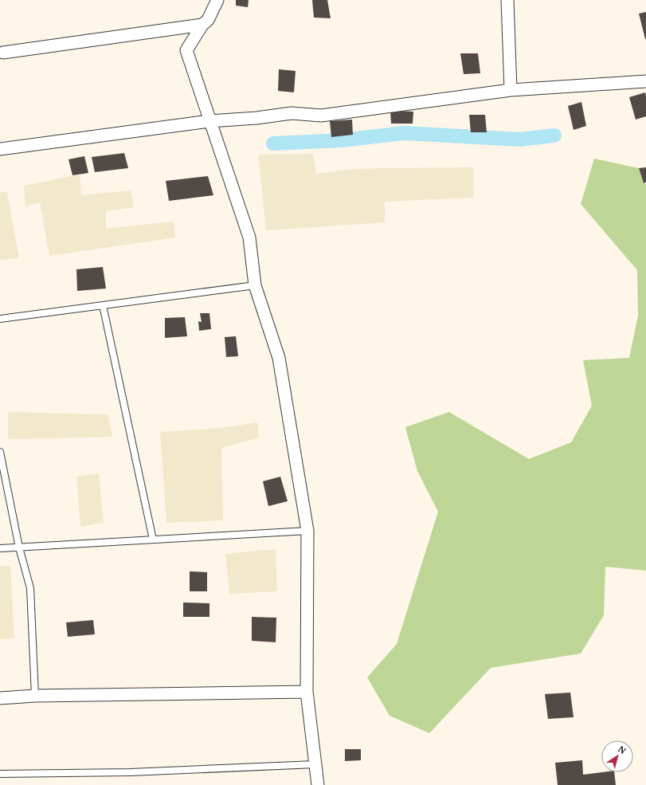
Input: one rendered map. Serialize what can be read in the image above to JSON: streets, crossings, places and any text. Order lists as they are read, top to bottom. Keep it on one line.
{"north":"top right"}
